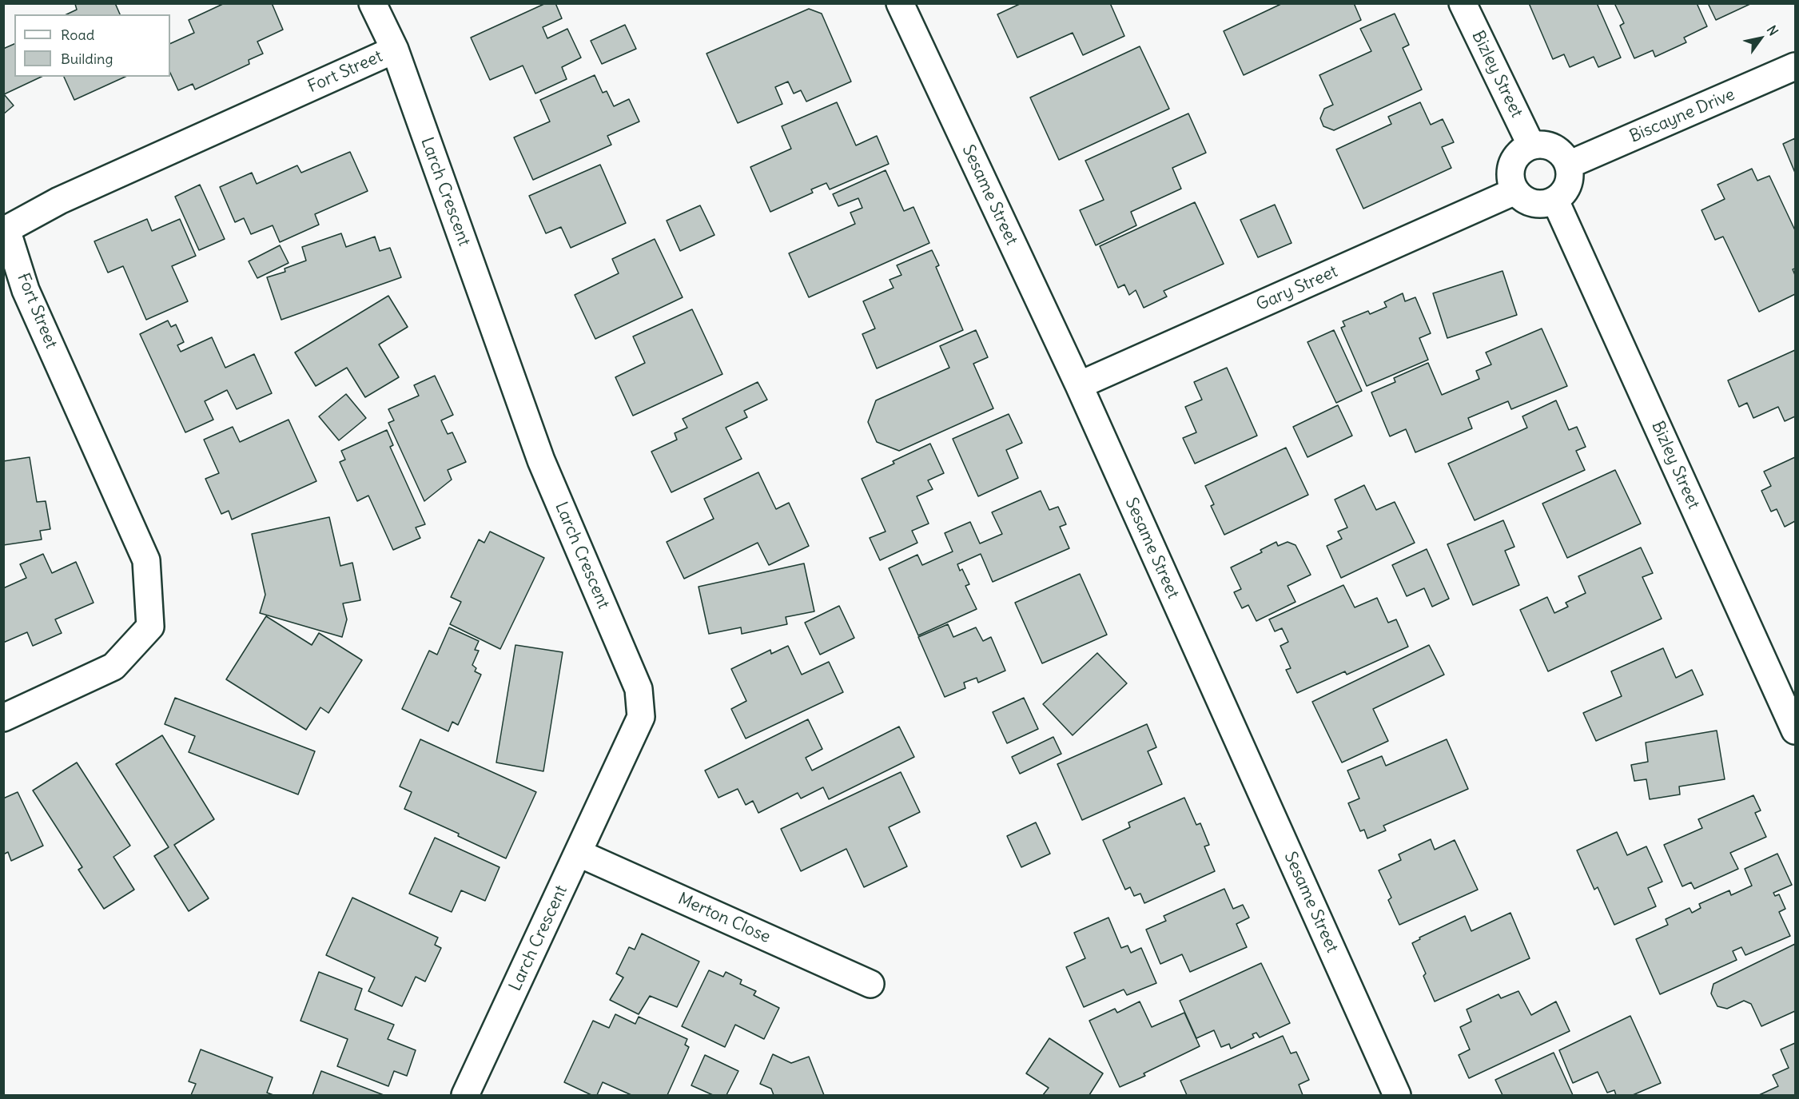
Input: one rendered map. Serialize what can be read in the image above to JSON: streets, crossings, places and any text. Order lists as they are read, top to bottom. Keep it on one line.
{"streets":{"street":["Fort Street","Bizley Street","Biscayne Drive","Larch Crescent","Sesame Street","Gary Street","Merton Close"]},"crossings":[["Fort Street","Larch Crescent"],["Bizley Street","Biscayne Drive"],["Bizley Street","Gary Street"],["Biscayne Drive","Gary Street"],["Larch Crescent","Merton Close"],["Sesame Street","Gary Street"]],"legend":["Road","Building"],"north":"top right"}
